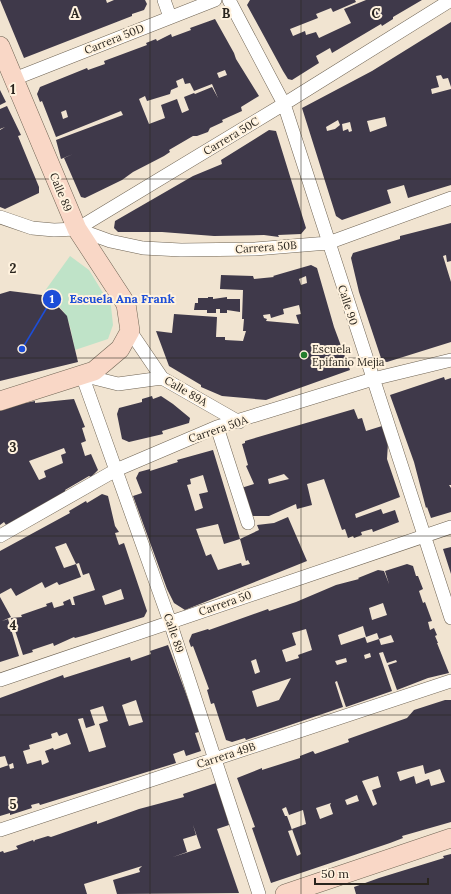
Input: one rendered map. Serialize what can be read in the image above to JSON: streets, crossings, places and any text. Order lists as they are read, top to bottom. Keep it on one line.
{"streets":{"street":["Carrera 50D","Carrera 50C","Calle 89","Carrera 50B","Calle 90","Calle 89A","Carrera 50A","Carrera 50","Carrera 49B"]},"crossings":[["Carrera 50D","Calle 89"],["Carrera 50C","Calle 89"],["Carrera 50C","Carrera 50B"],["Carrera 50C","Calle 90"],["Calle 89","Carrera 50B"],["Calle 89","Calle 89A"],["Calle 89","Carrera 50A"],["Calle 89","Carrera 50"],["Calle 89","Carrera 49B"],["Carrera 50B","Calle 90"],["Calle 90","Carrera 50A"],["Calle 90","Carrera 50"],["Calle 89A","Carrera 50A"]],"places":["Escuela Ana Frank","Escuela Epifanio Mejia"],"scale_bar":"50 m","grid":{"columns":["A","B","C"],"rows":["1","2","3","4","5"]}}
